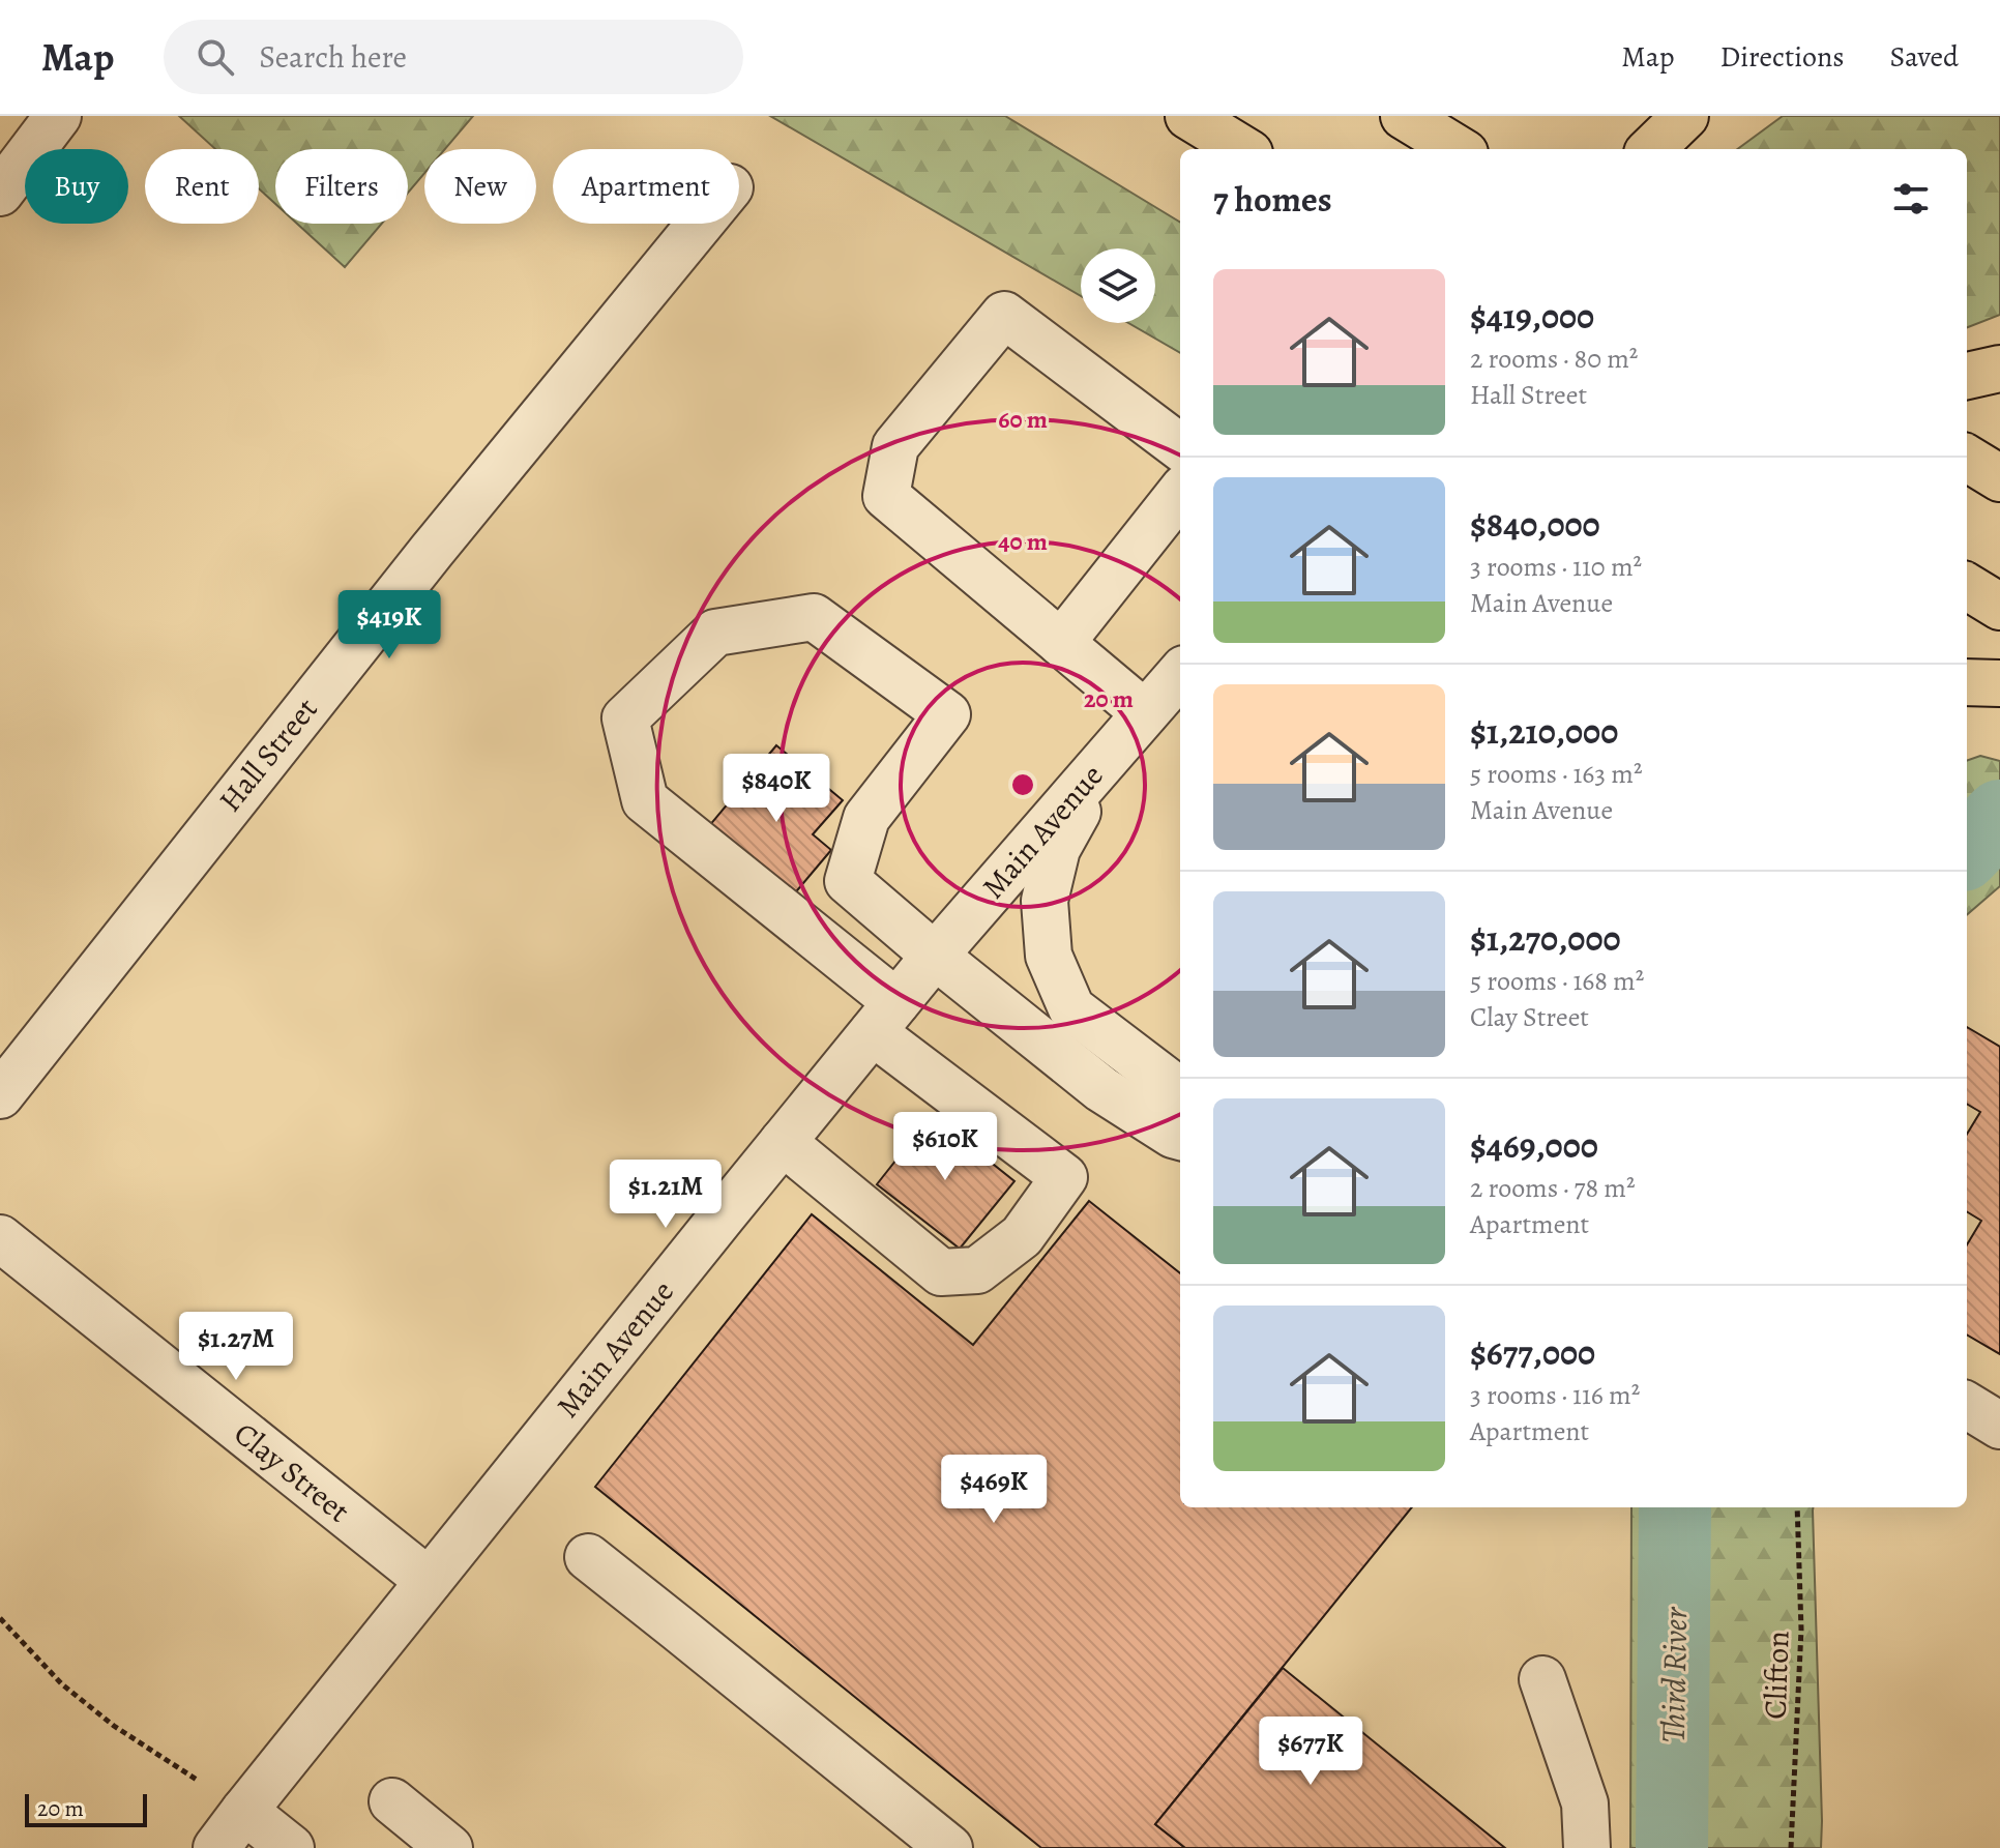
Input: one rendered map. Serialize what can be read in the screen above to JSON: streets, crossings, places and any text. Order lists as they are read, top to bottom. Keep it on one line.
{"streets":{"street":["Hall Street","Main Avenue","Clay Street"],"path":["Clifton"]},"crossings":[["Main Avenue","Clay Street"]],"water":["Third River"],"scale_bar":"20 m","page":{"header":"Map","search":"Search here","nav":["Map","Directions","Saved"],"chip":["Buy","Rent","Filters","New","Apartment"],"heading":"7 homes","list":[{"name":"$419,000","note":"2 rooms · 80 m² · Hall Street"},{"name":"$840,000","note":"3 rooms · 110 m² · Main Avenue"},{"name":"$1,210,000","note":"5 rooms · 163 m² · Main Avenue"},{"name":"$1,270,000","note":"5 rooms · 168 m² · Clay Street"},{"name":"$469,000","note":"2 rooms · 78 m² · Apartment"},{"name":"$677,000","note":"3 rooms · 116 m² · Apartment"}],"price":["$419K","$840K","$610K","$1.21M","$1.27M","$469K","$677K"],"scale":"20 m"},"rings":["60 m","40 m","20 m"]}
